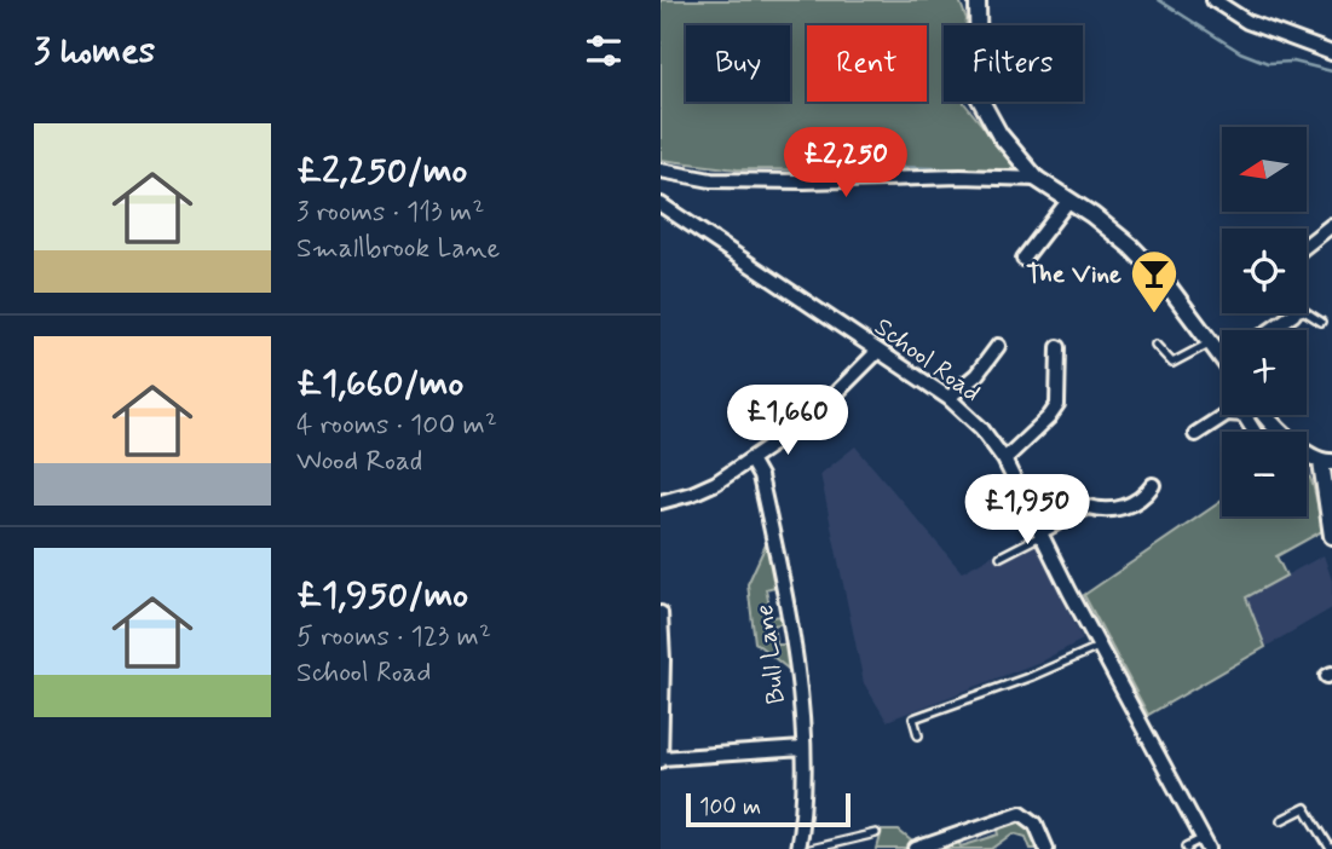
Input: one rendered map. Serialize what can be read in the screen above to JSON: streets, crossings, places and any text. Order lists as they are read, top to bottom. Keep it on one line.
{"streets":{"street":["School Road","Bull Lane"]},"places":{"bar":["The Vine"]},"scale_bar":"100 m","north":"left","page":{"heading":"3 homes","chip":["Buy","Rent","Filters"],"list":[{"name":"£2,250/mo","note":"3 rooms · 113 m² · Smallbrook Lane"},{"name":"£1,660/mo","note":"4 rooms · 100 m² · Wood Road"},{"name":"£1,950/mo","note":"5 rooms · 123 m² · School Road"}],"map_buttons":["+","−"],"price":["£2,250","£1,660","£1,950"],"scale":"100 m"}}
